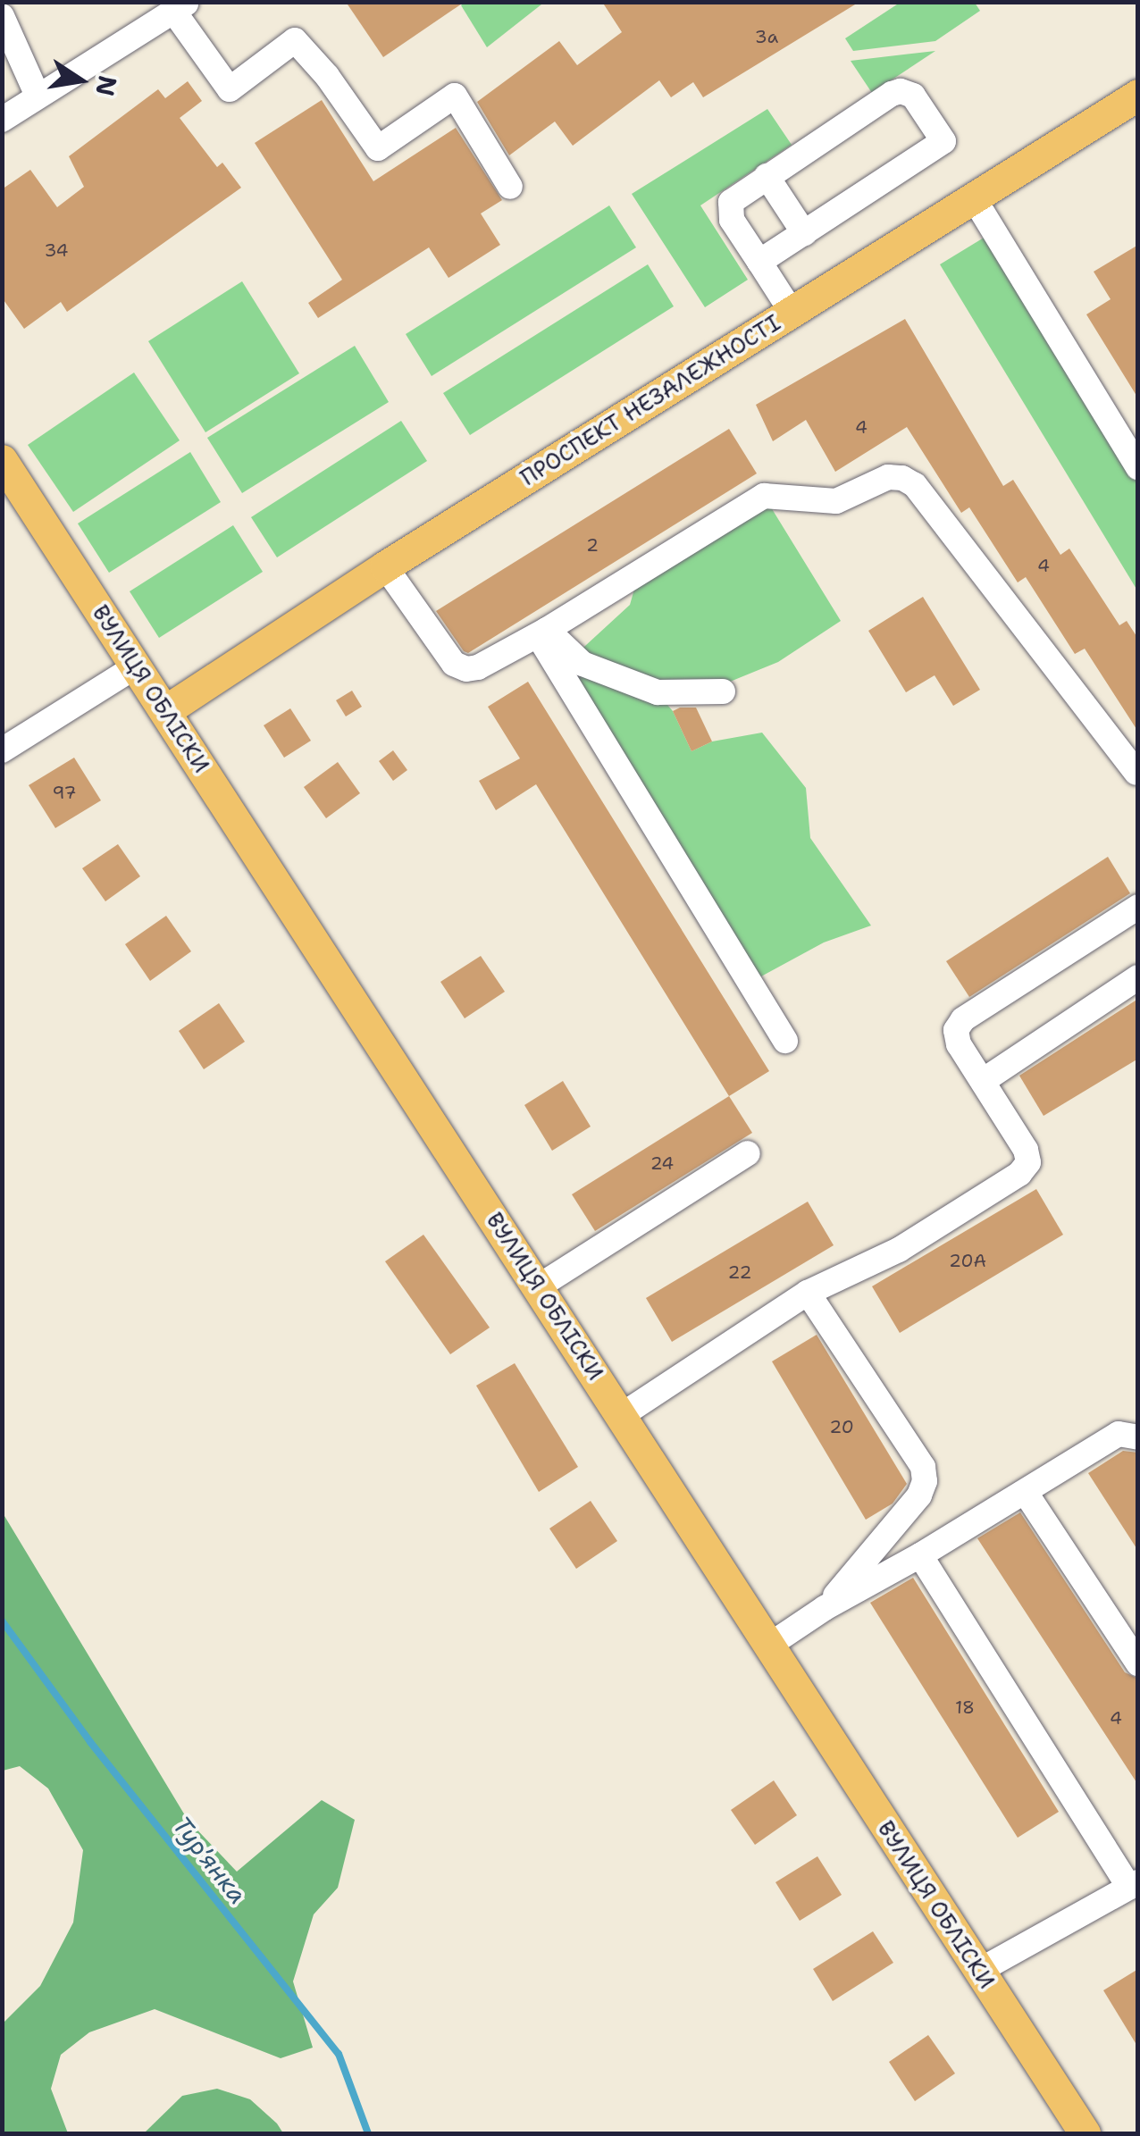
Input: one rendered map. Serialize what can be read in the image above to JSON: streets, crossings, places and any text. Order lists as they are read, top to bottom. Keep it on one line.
{"streets":{"main road":["ПРОСПЕКТ НЕЗАЛЕЖНОСТІ","ВУЛИЦЯ ОБЛІСКИ"]},"crossings":[["ПРОСПЕКТ НЕЗАЛЕЖНОСТІ","ВУЛИЦЯ ОБЛІСКИ"]],"water":["Тур'янка"],"house_numbers":["3а","34","4","2","4","97","24","20А","22","20","18","4"],"north":"right"}
